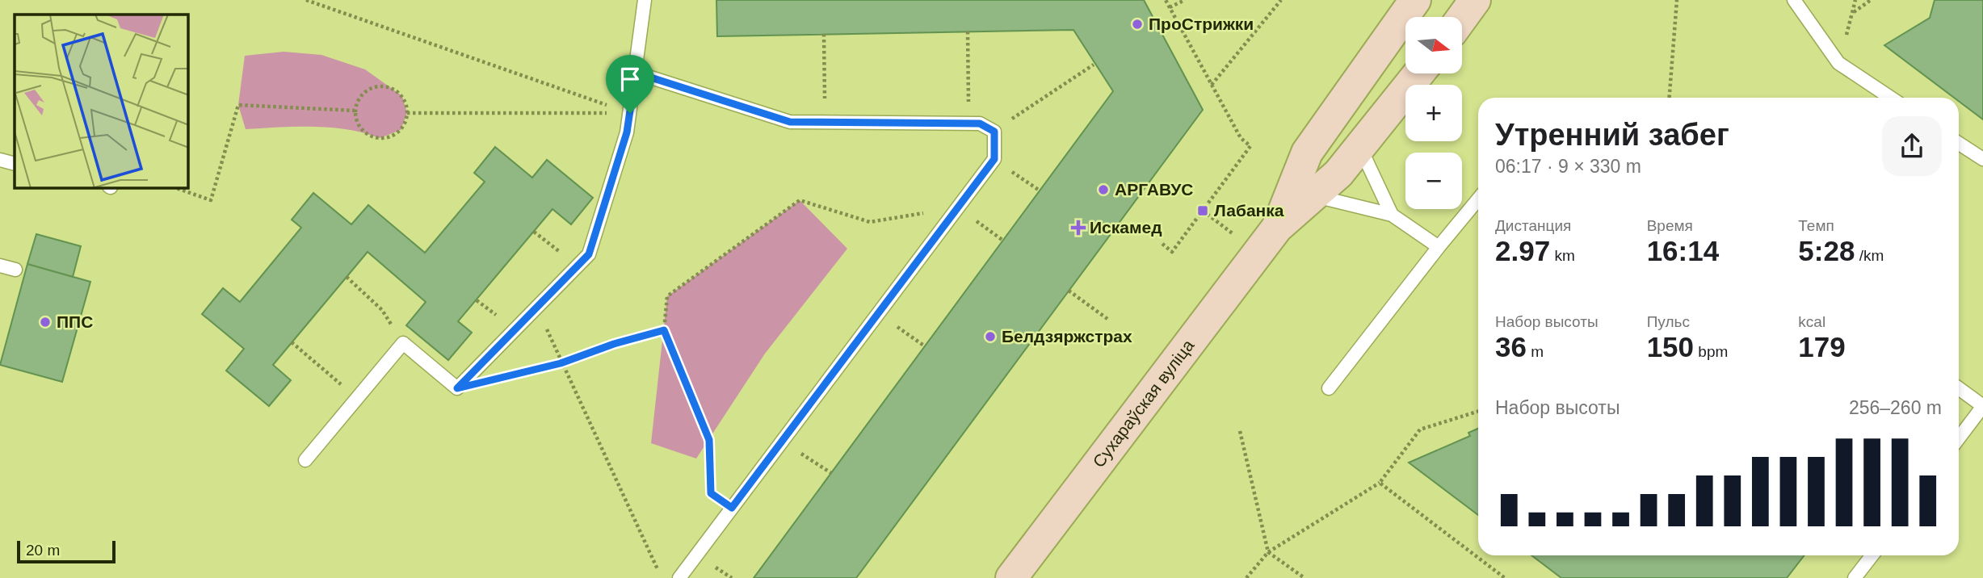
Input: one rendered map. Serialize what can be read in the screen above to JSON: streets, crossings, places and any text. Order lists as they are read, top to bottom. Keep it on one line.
{"streets":{"main road":["Сухараўская вуліца"]},"places":{"other":["ПроСтрижки","АРГАВУС","ППС","Белдзяржстрах"],"transit":["Лабанка"],"health":["Искамед"]},"scale_bar":"20 m","north":"right","page":{"map_buttons":["+","−"],"heading":["Утренний забег","06:17 · 9 × 330 m"],"stats":[["Дистанция","2.97 km"],["Время","16:14"],["Темп","5:28 /km"],["Набор высоты","36 m"],["Пульс","150 bpm"],["kcal","179"]],"chart":["Набор высоты","256–260 m"],"scale":"20 m"}}
